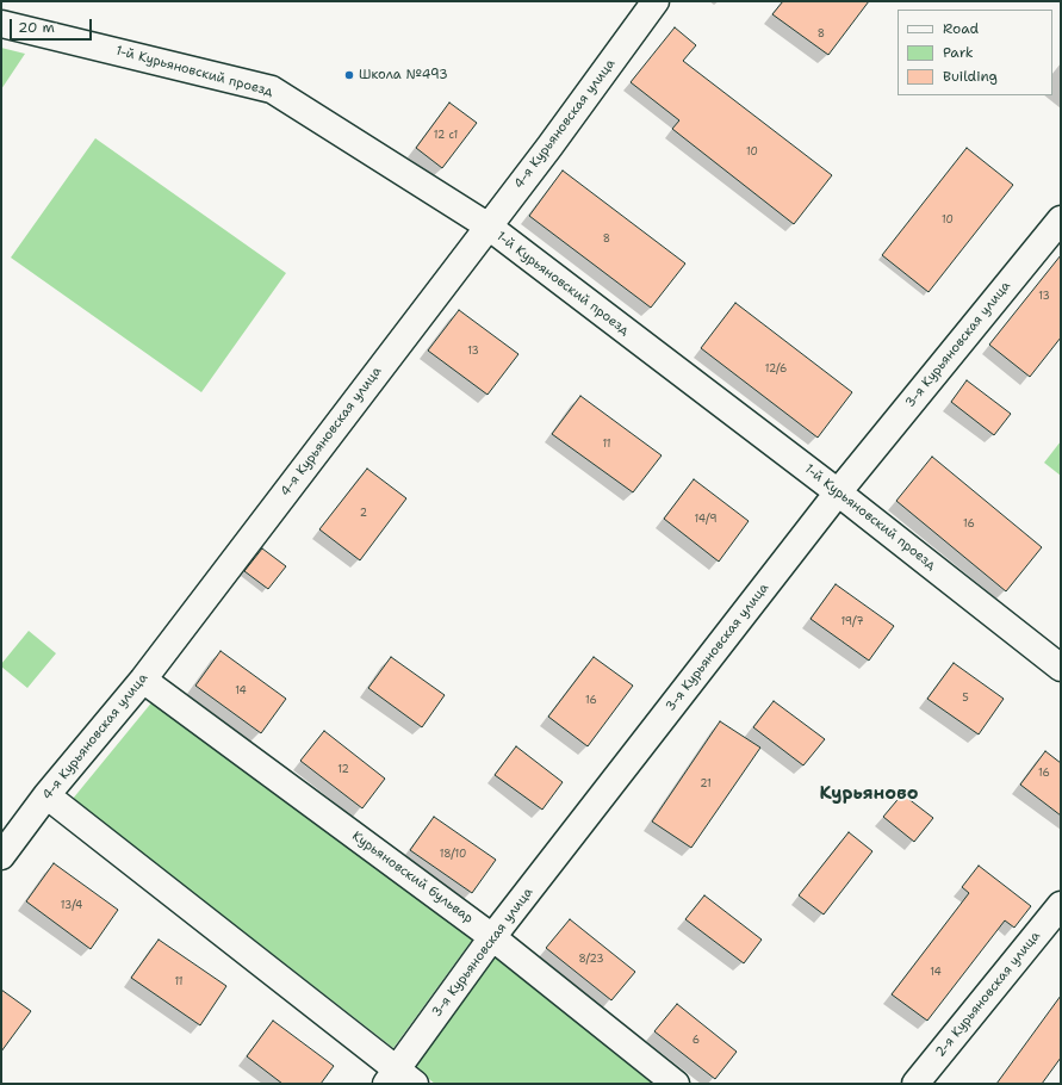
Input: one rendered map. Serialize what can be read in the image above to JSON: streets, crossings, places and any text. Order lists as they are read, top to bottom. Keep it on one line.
{"streets":{"street":["1-й Курьяновский проезд","4-я Курьяновская улица","3-я Курьяновская улица","Курьяновский бульвар","2-я Курьяновская улица"]},"crossings":[["1-й Курьяновский проезд","4-я Курьяновская улица"],["1-й Курьяновский проезд","3-я Курьяновская улица"],["4-я Курьяновская улица","Курьяновский бульвар"],["3-я Курьяновская улица","Курьяновский бульвар"]],"districts":["Курьяново"],"places":["Школа №493"],"house_numbers":["8","12 с1","10","10","8","13","13","12/6","11","2","14/9","16","19/7","14","5","16","12","16","21","18/10","13/4","8/23","14","11","6"],"legend":["Road","Park","Building"],"scale_bar":"20 m"}
